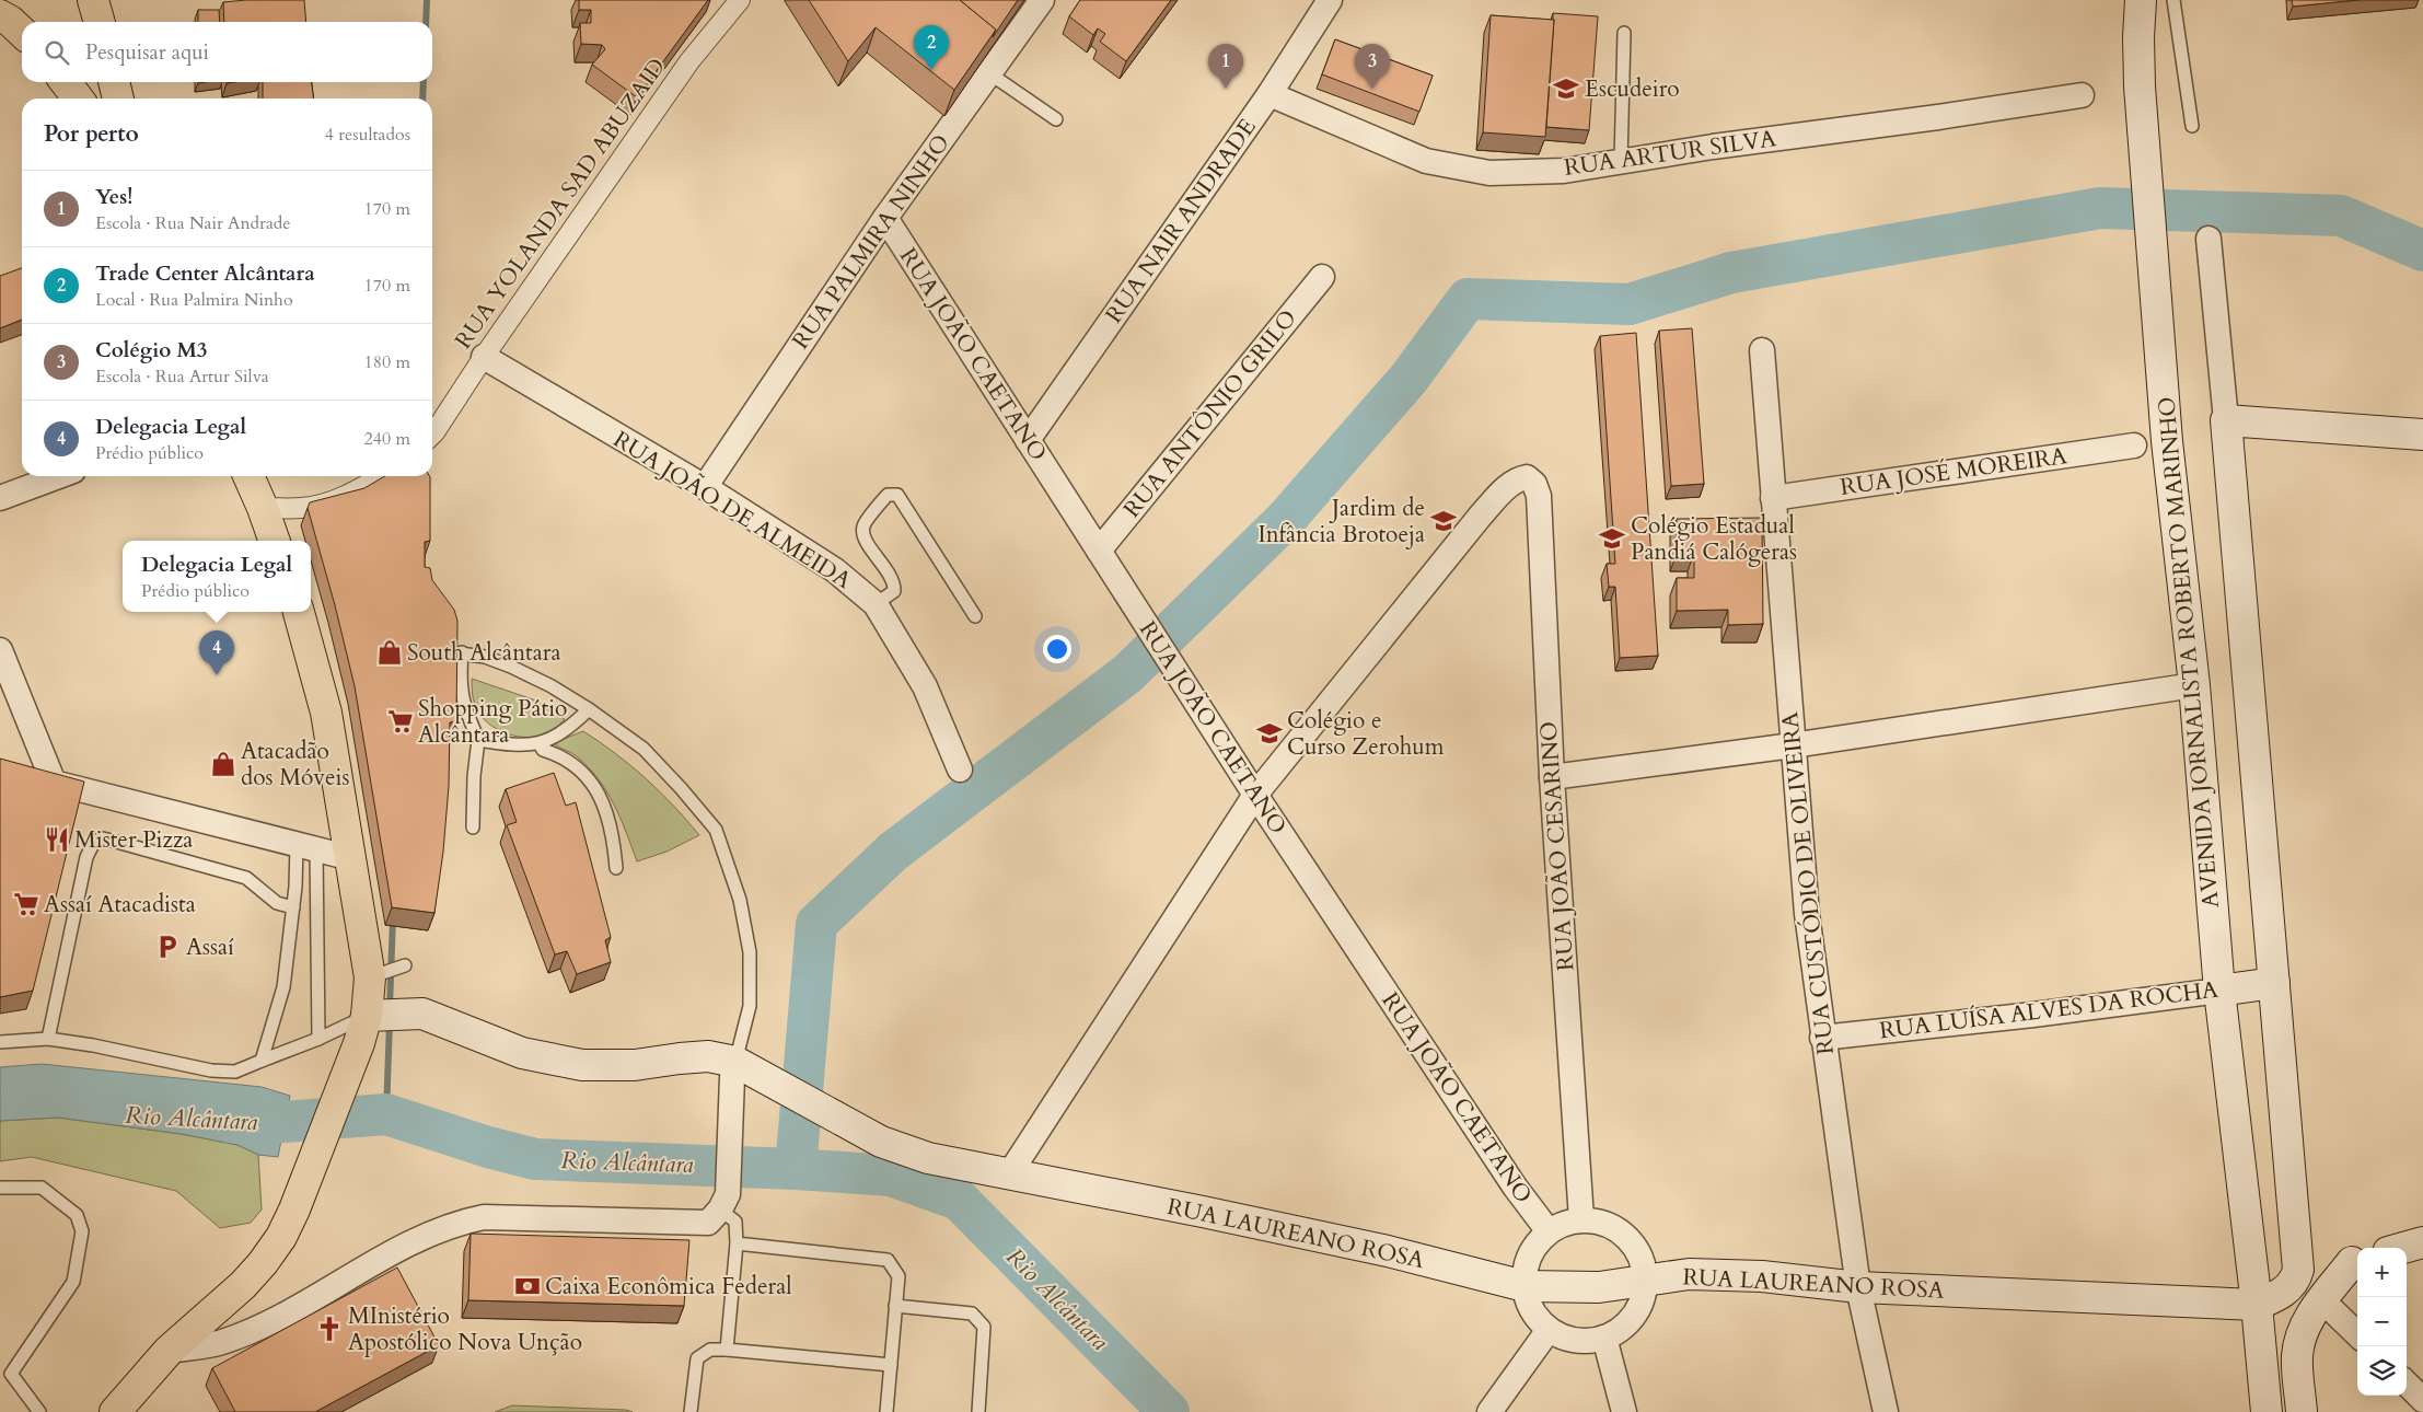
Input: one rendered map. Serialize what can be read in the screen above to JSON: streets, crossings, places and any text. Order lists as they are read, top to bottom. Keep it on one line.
{"streets":{"main road":["AVENIDA JORNALISTA ROBERTO MARINHO","RUA LUÍSA ALVES DA ROCHA","RUA LAUREANO ROSA"],"street":["RUA ARTUR SILVA","RUA YOLANDA SAD ABUZAID","RUA NAIR ANDRADE","RUA PALMIRA NINHO","RUA JOÃO CAETANO","RUA ANTÔNIO GRILO","RUA JOSÉ MOREIRA","RUA JOÃO DE ALMEIDA","RUA JOÃO CESARINO","RUA CUSTÓDIO DE OLIVEIRA"]},"crossings":[["RUA ARTUR SILVA","RUA NAIR ANDRADE"],["RUA YOLANDA SAD ABUZAID","RUA JOÃO DE ALMEIDA"],["RUA NAIR ANDRADE","RUA JOÃO CAETANO"],["RUA PALMIRA NINHO","RUA JOÃO CAETANO"],["RUA PALMIRA NINHO","RUA JOÃO DE ALMEIDA"],["RUA JOÃO CAETANO","RUA ANTÔNIO GRILO"],["RUA JOÃO CAETANO","RUA JOÃO CESARINO"],["RUA JOSÉ MOREIRA","RUA CUSTÓDIO DE OLIVEIRA"],["AVENIDA JORNALISTA ROBERTO MARINHO","RUA LUÍSA ALVES DA ROCHA"],["AVENIDA JORNALISTA ROBERTO MARINHO","RUA LAUREANO ROSA"],["RUA CUSTÓDIO DE OLIVEIRA","RUA LUÍSA ALVES DA ROCHA"],["RUA CUSTÓDIO DE OLIVEIRA","RUA LAUREANO ROSA"]],"water":["Rio Alcântara"],"places":{"school or university":["Escudeiro","Jardim de Infância Brotoeja","Colégio Estadual Pandiá Calógeras","Colégio e Curso Zerohum"],"shop":["South Alcântara","Atacadão dos Móveis"],"supermarket":["Shopping Pátio Alcântara","Assaí Atacadista"],"restaurant":["Mister Pizza"],"parking":["Assaí"],"bank":["Caixa Econômica Federal"],"church":["MInistério Apostólico Nova Unção"]},"page":{"search":"Pesquisar aqui","pins":["2","1","3","4"],"heading":["Por perto","4 resultados"],"list":[{"mark":"1","name":"Yes!","note":"Escola · Rua Nair Andrade","value":"170 m"},{"mark":"2","name":"Trade Center Alcântara","note":"Local · Rua Palmira Ninho","value":"170 m"},{"mark":"3","name":"Colégio M3","note":"Escola · Rua Artur Silva","value":"180 m"},{"mark":"4","name":"Delegacia Legal","note":"Prédio público","value":"240 m"}],"popup":["Delegacia Legal","Prédio público"],"map_buttons":["+","−"]}}
